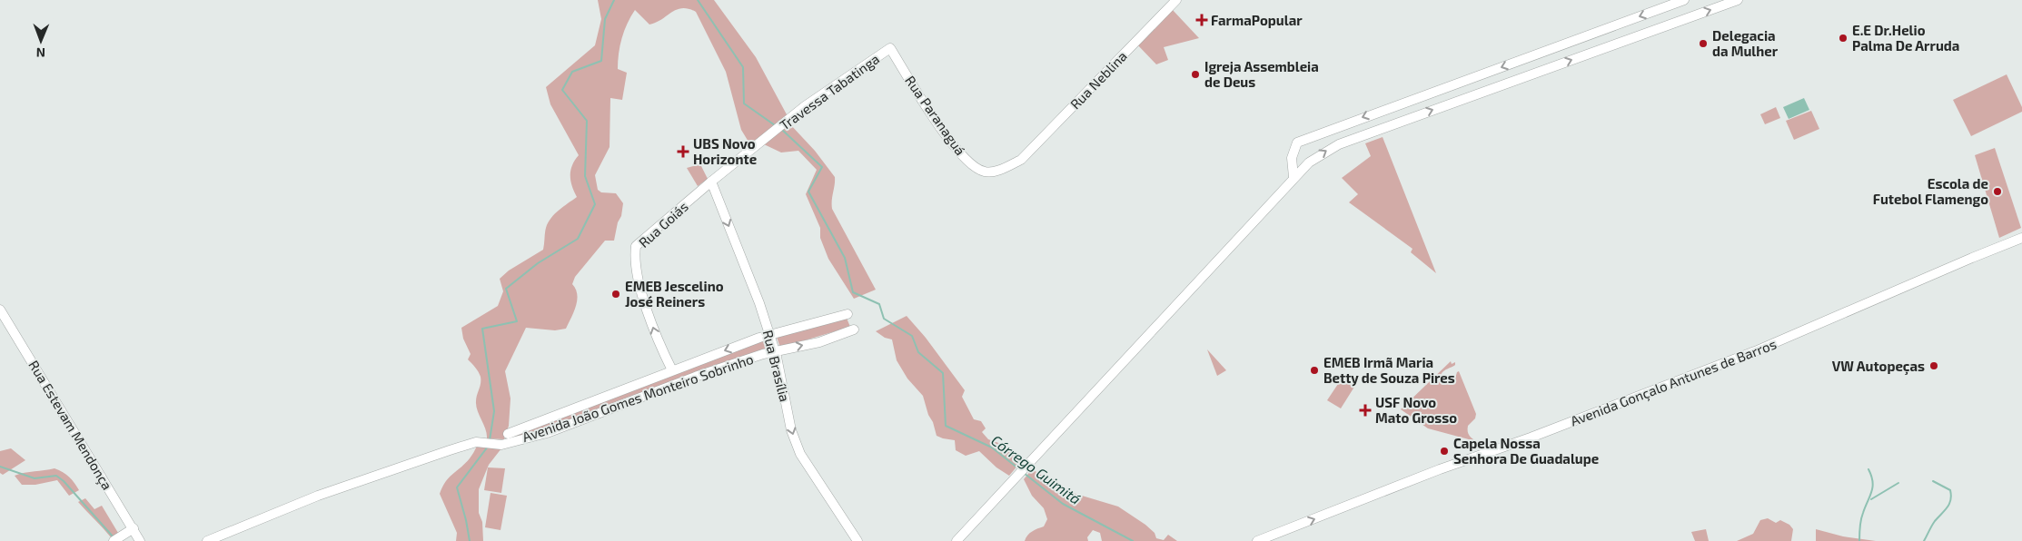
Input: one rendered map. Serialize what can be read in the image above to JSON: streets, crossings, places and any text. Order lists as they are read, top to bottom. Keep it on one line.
{"streets":{"street":["Rua Neblina","Travessa Tabatinga","Rua Paranaguá","Rua Goiás","Rua Brasília","Avenida Gonçalo Antunes de Barros","Avenida João Gomes Monteiro Sobrinho","Rua Estevam Mendonça"]},"crossings":[["Rua Neblina","Rua Paranaguá"],["Travessa Tabatinga","Rua Paranaguá"],["Travessa Tabatinga","Rua Goiás"],["Rua Goiás","Rua Brasília"],["Rua Goiás","Avenida João Gomes Monteiro Sobrinho"],["Rua Brasília","Avenida João Gomes Monteiro Sobrinho"]],"one_way":["Rua Goiás","Rua Brasília","Avenida Gonçalo Antunes de Barros"],"water":["Córrego Guimitá"],"places":{"health":["FarmaPopular","UBS Novo Horizonte","USF Novo Mato Grosso"],"other":["E.E Dr.Helio Palma De Arruda","Delegacia da Mulher","Igreja Assembleia de Deus","Escola de Futebol Flamengo","EMEB Jescelino José Reiners","VW Autopeças","EMEB Irmã Maria Betty de Souza Pires","Capela Nossa Senhora De Guadalupe"]},"north":"bottom"}
